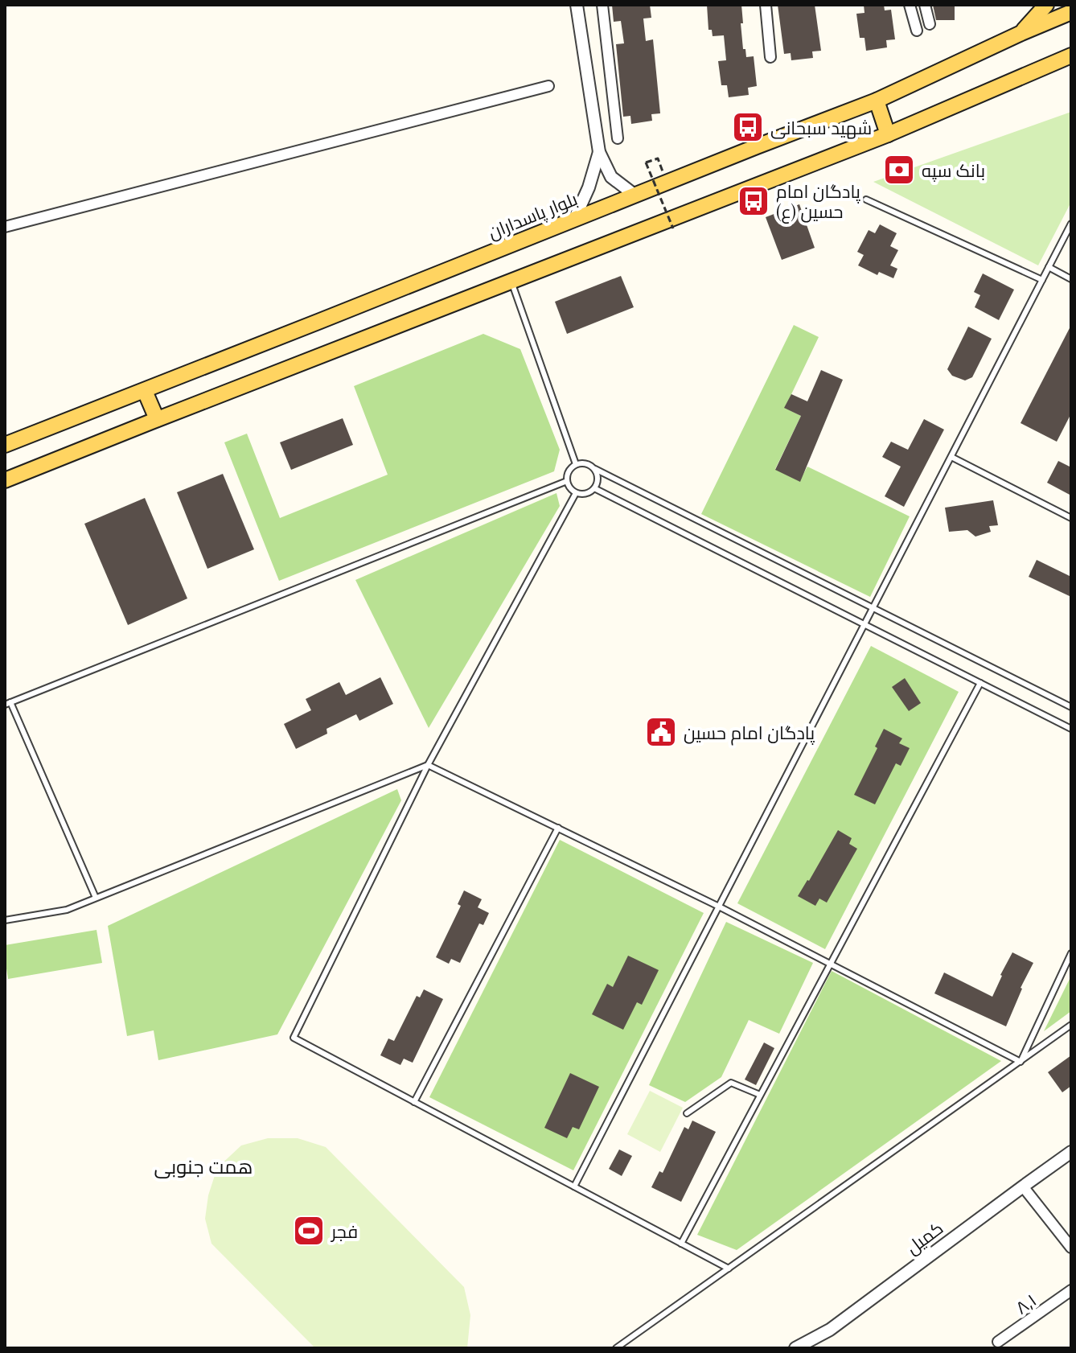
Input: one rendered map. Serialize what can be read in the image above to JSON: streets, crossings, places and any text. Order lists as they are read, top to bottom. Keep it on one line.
{"streets":{"main road":["بلوار پاسداران"],"street":["کمیل","۸٫۱"]},"districts":["همت جنوبی"],"places":{"bus stop":["شهید سبحانی","پادگان امام حسین (ع)"],"bank":["بانک سپه"],"public building":["پادگان امام حسین"],"sports":["فجر"]}}
